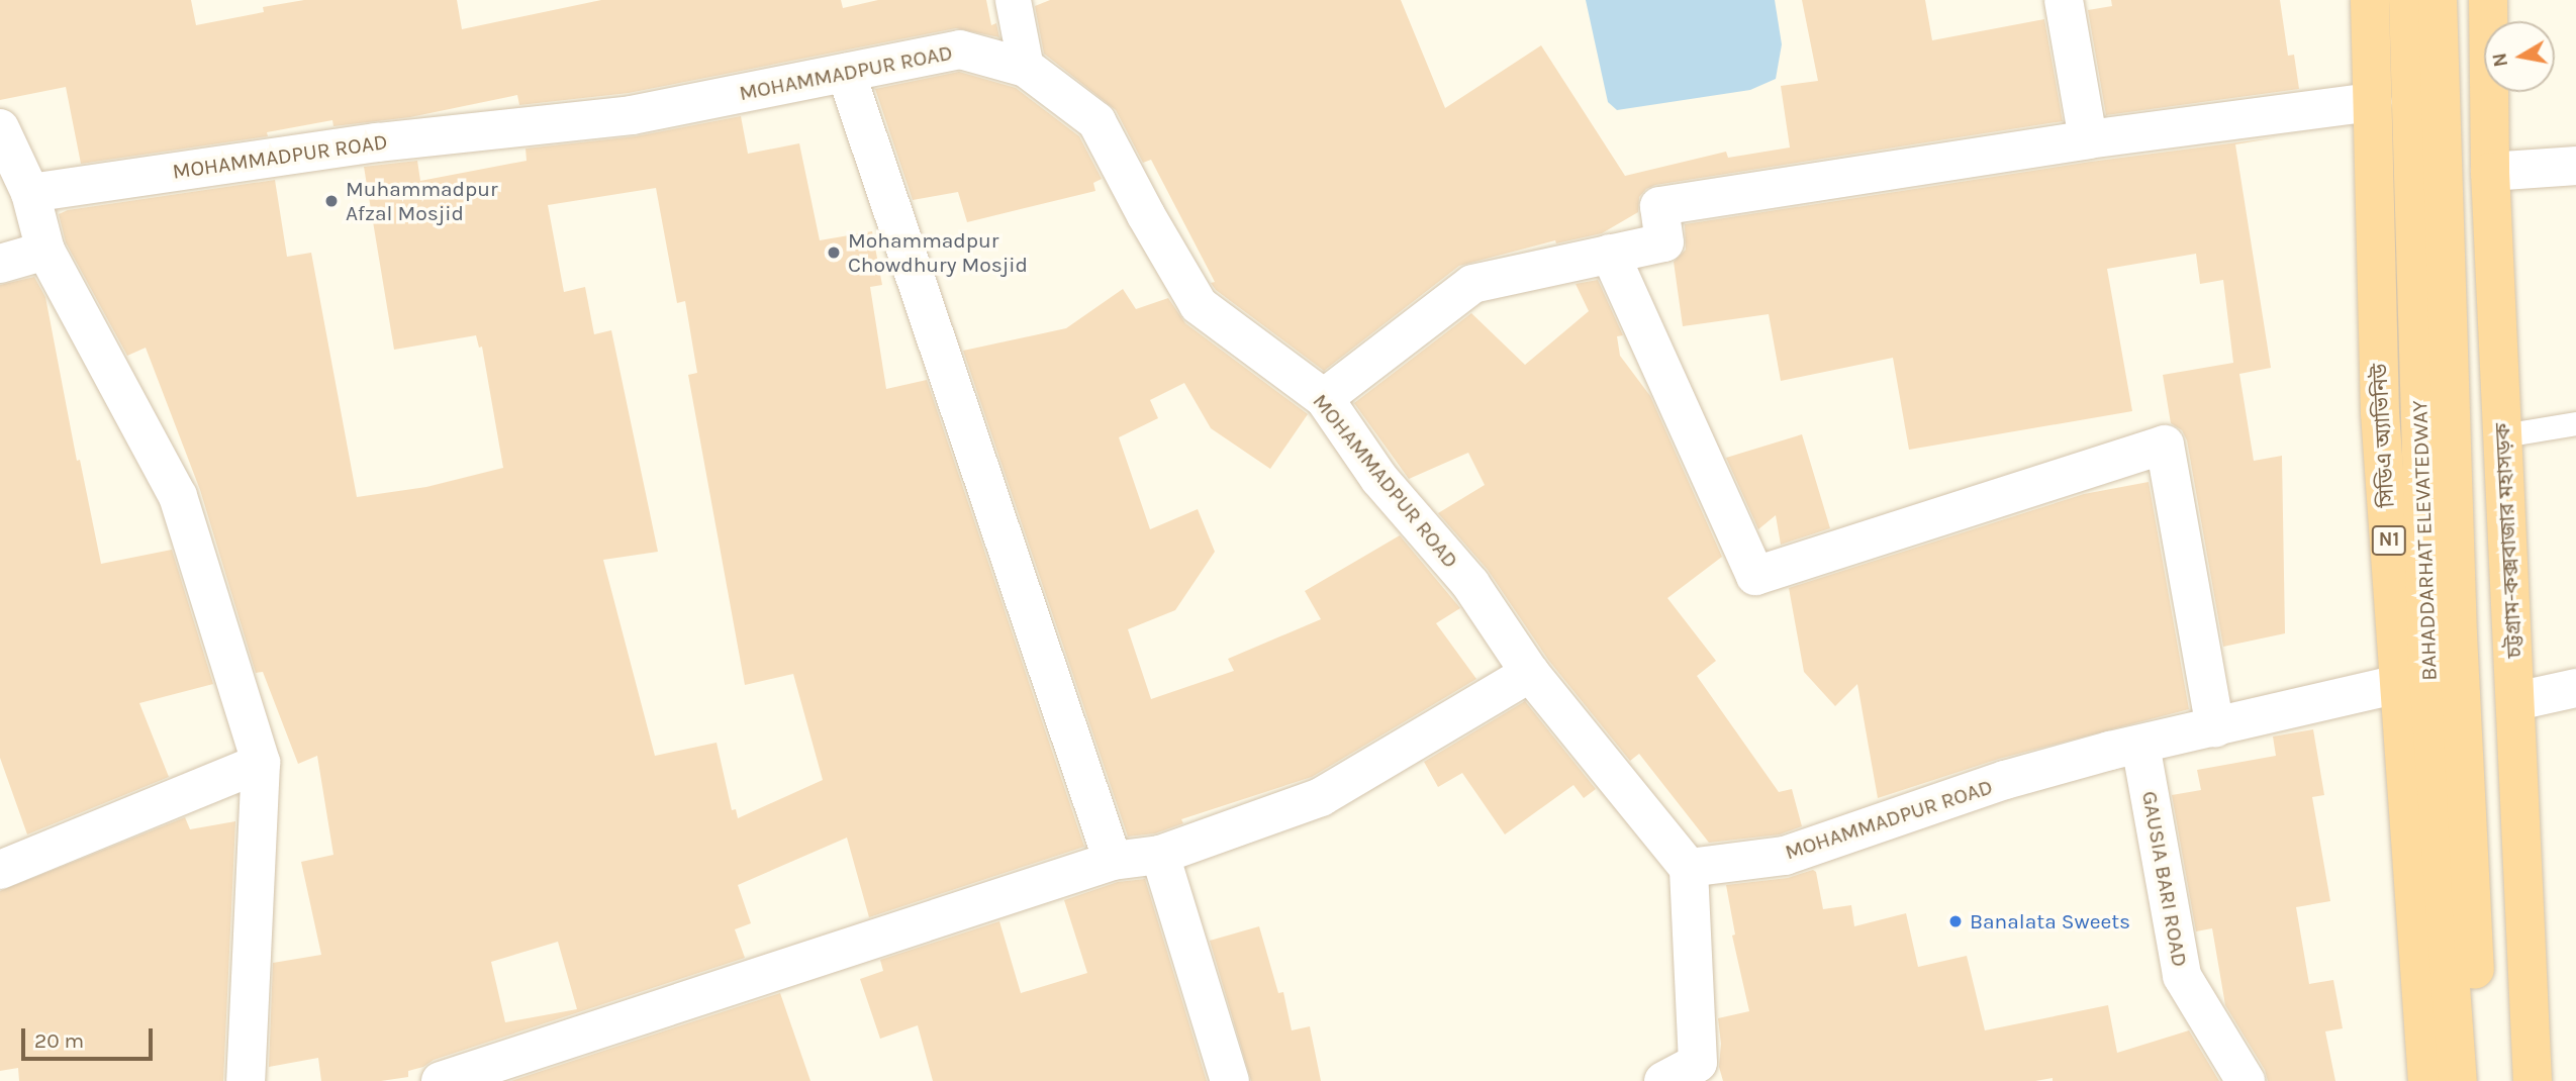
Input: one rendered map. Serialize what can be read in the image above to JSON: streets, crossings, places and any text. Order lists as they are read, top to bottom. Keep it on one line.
{"streets":{"highway":["সিডিএ অ্যাভিনিউ","N1","BAHADDARHAT ELEVATEDWAY","চট্টগ্রাম-কক্সবাজার মহাসড়ক"],"street":["MOHAMMADPUR ROAD","GAUSIA BARI ROAD"]},"crossings":[["MOHAMMADPUR ROAD","সিডিএ অ্যাভিনিউ"],["MOHAMMADPUR ROAD","GAUSIA BARI ROAD"]],"places":["Muhammadpur Afzal Mosjid","Mohammadpur Chowdhury Mosjid","Banalata Sweets"],"scale_bar":"20 m","north":"left"}
